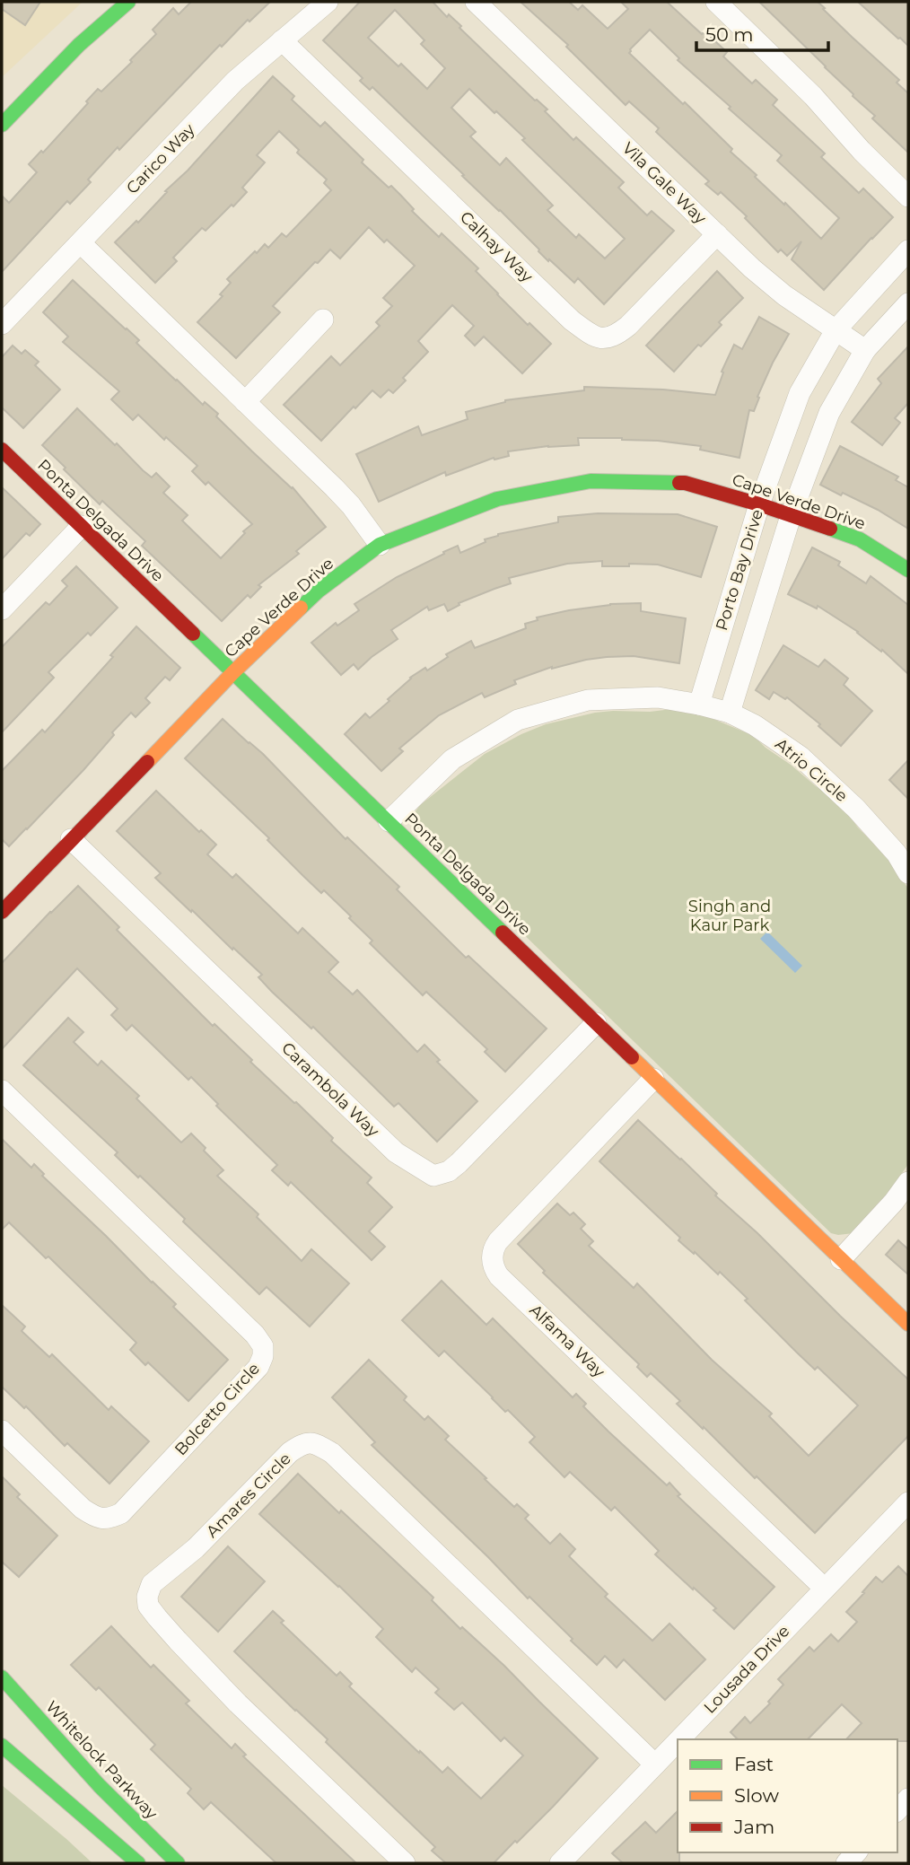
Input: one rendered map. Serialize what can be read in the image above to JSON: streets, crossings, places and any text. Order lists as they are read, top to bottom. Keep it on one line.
{"streets":{"street":["Carico Way","Vila Gale Way","Calhay Way","Cape Verde Drive","Ponta Delgada Drive","Porto Bay Drive","Atrio Circle","Carambola Way","Alfama Way","Bolcetto Circle","Amares Circle","Lousada Drive","Whitelock Parkway"]},"crossings":[["Carico Way","Calhay Way"],["Vila Gale Way","Calhay Way"],["Vila Gale Way","Porto Bay Drive"],["Cape Verde Drive","Ponta Delgada Drive"],["Cape Verde Drive","Porto Bay Drive"],["Cape Verde Drive","Carambola Way"],["Ponta Delgada Drive","Atrio Circle"],["Ponta Delgada Drive","Carambola Way"],["Ponta Delgada Drive","Alfama Way"],["Porto Bay Drive","Atrio Circle"],["Alfama Way","Lousada Drive"],["Amares Circle","Lousada Drive"]],"parks":["Singh and Kaur Park"],"legend":["Fast","Slow","Jam"],"scale_bar":"50 m"}
